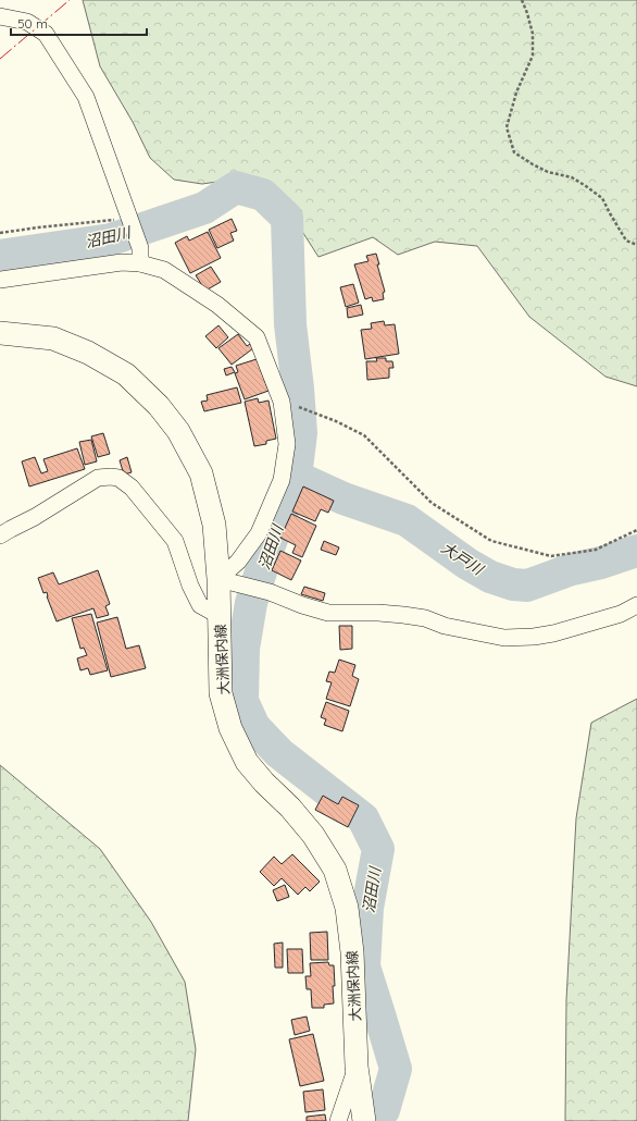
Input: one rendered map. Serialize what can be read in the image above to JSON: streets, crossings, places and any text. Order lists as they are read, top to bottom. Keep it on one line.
{"streets":{"main road":["大洲保内線"]},"water":["沼田川","大戸川"],"scale_bar":"50 m"}
